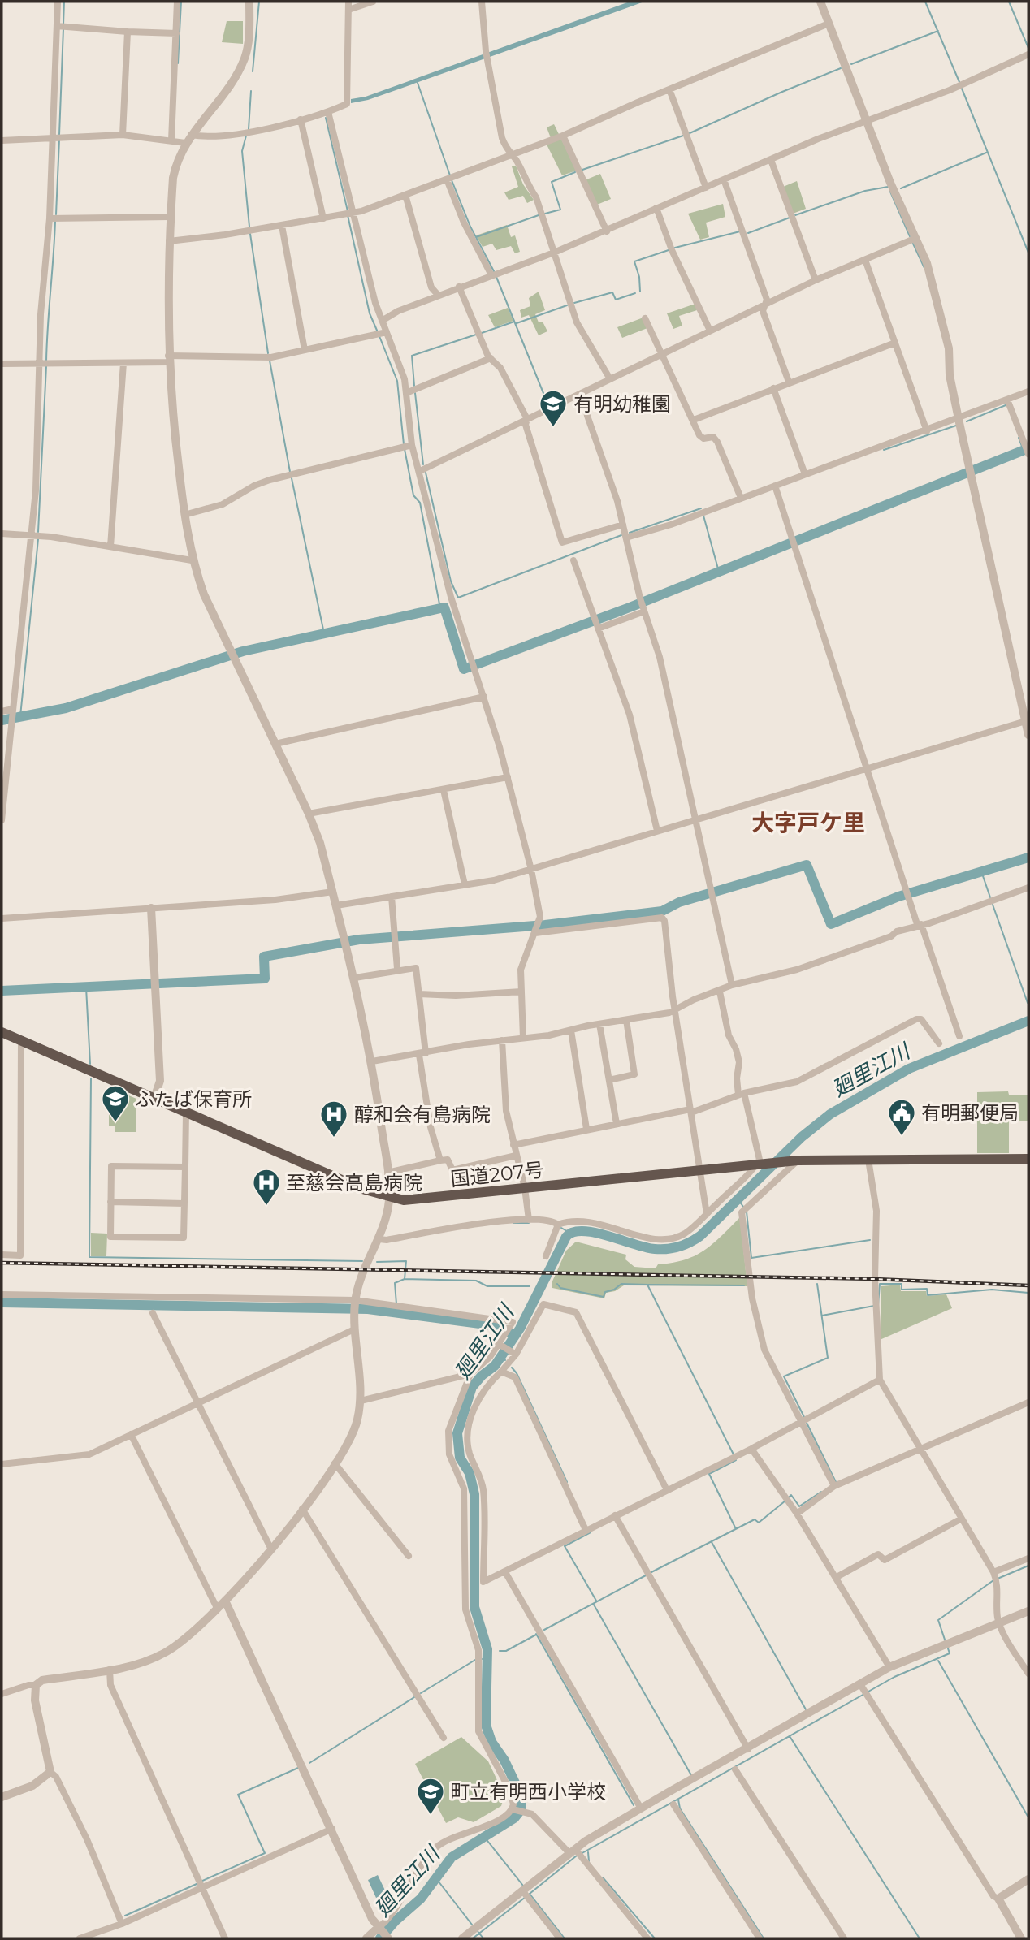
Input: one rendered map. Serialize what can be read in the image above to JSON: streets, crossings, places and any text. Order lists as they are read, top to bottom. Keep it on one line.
{"streets":{"highway":["国道207号"]},"districts":["大字戸ケ里"],"water":["廻里江川"],"places":{"school or university":["有明幼稚園","ふたば保育所","町立有明西小学校"],"public building":["有明郵便局"],"hospital":["醇和会有島病院","至慈会高島病院"]}}
